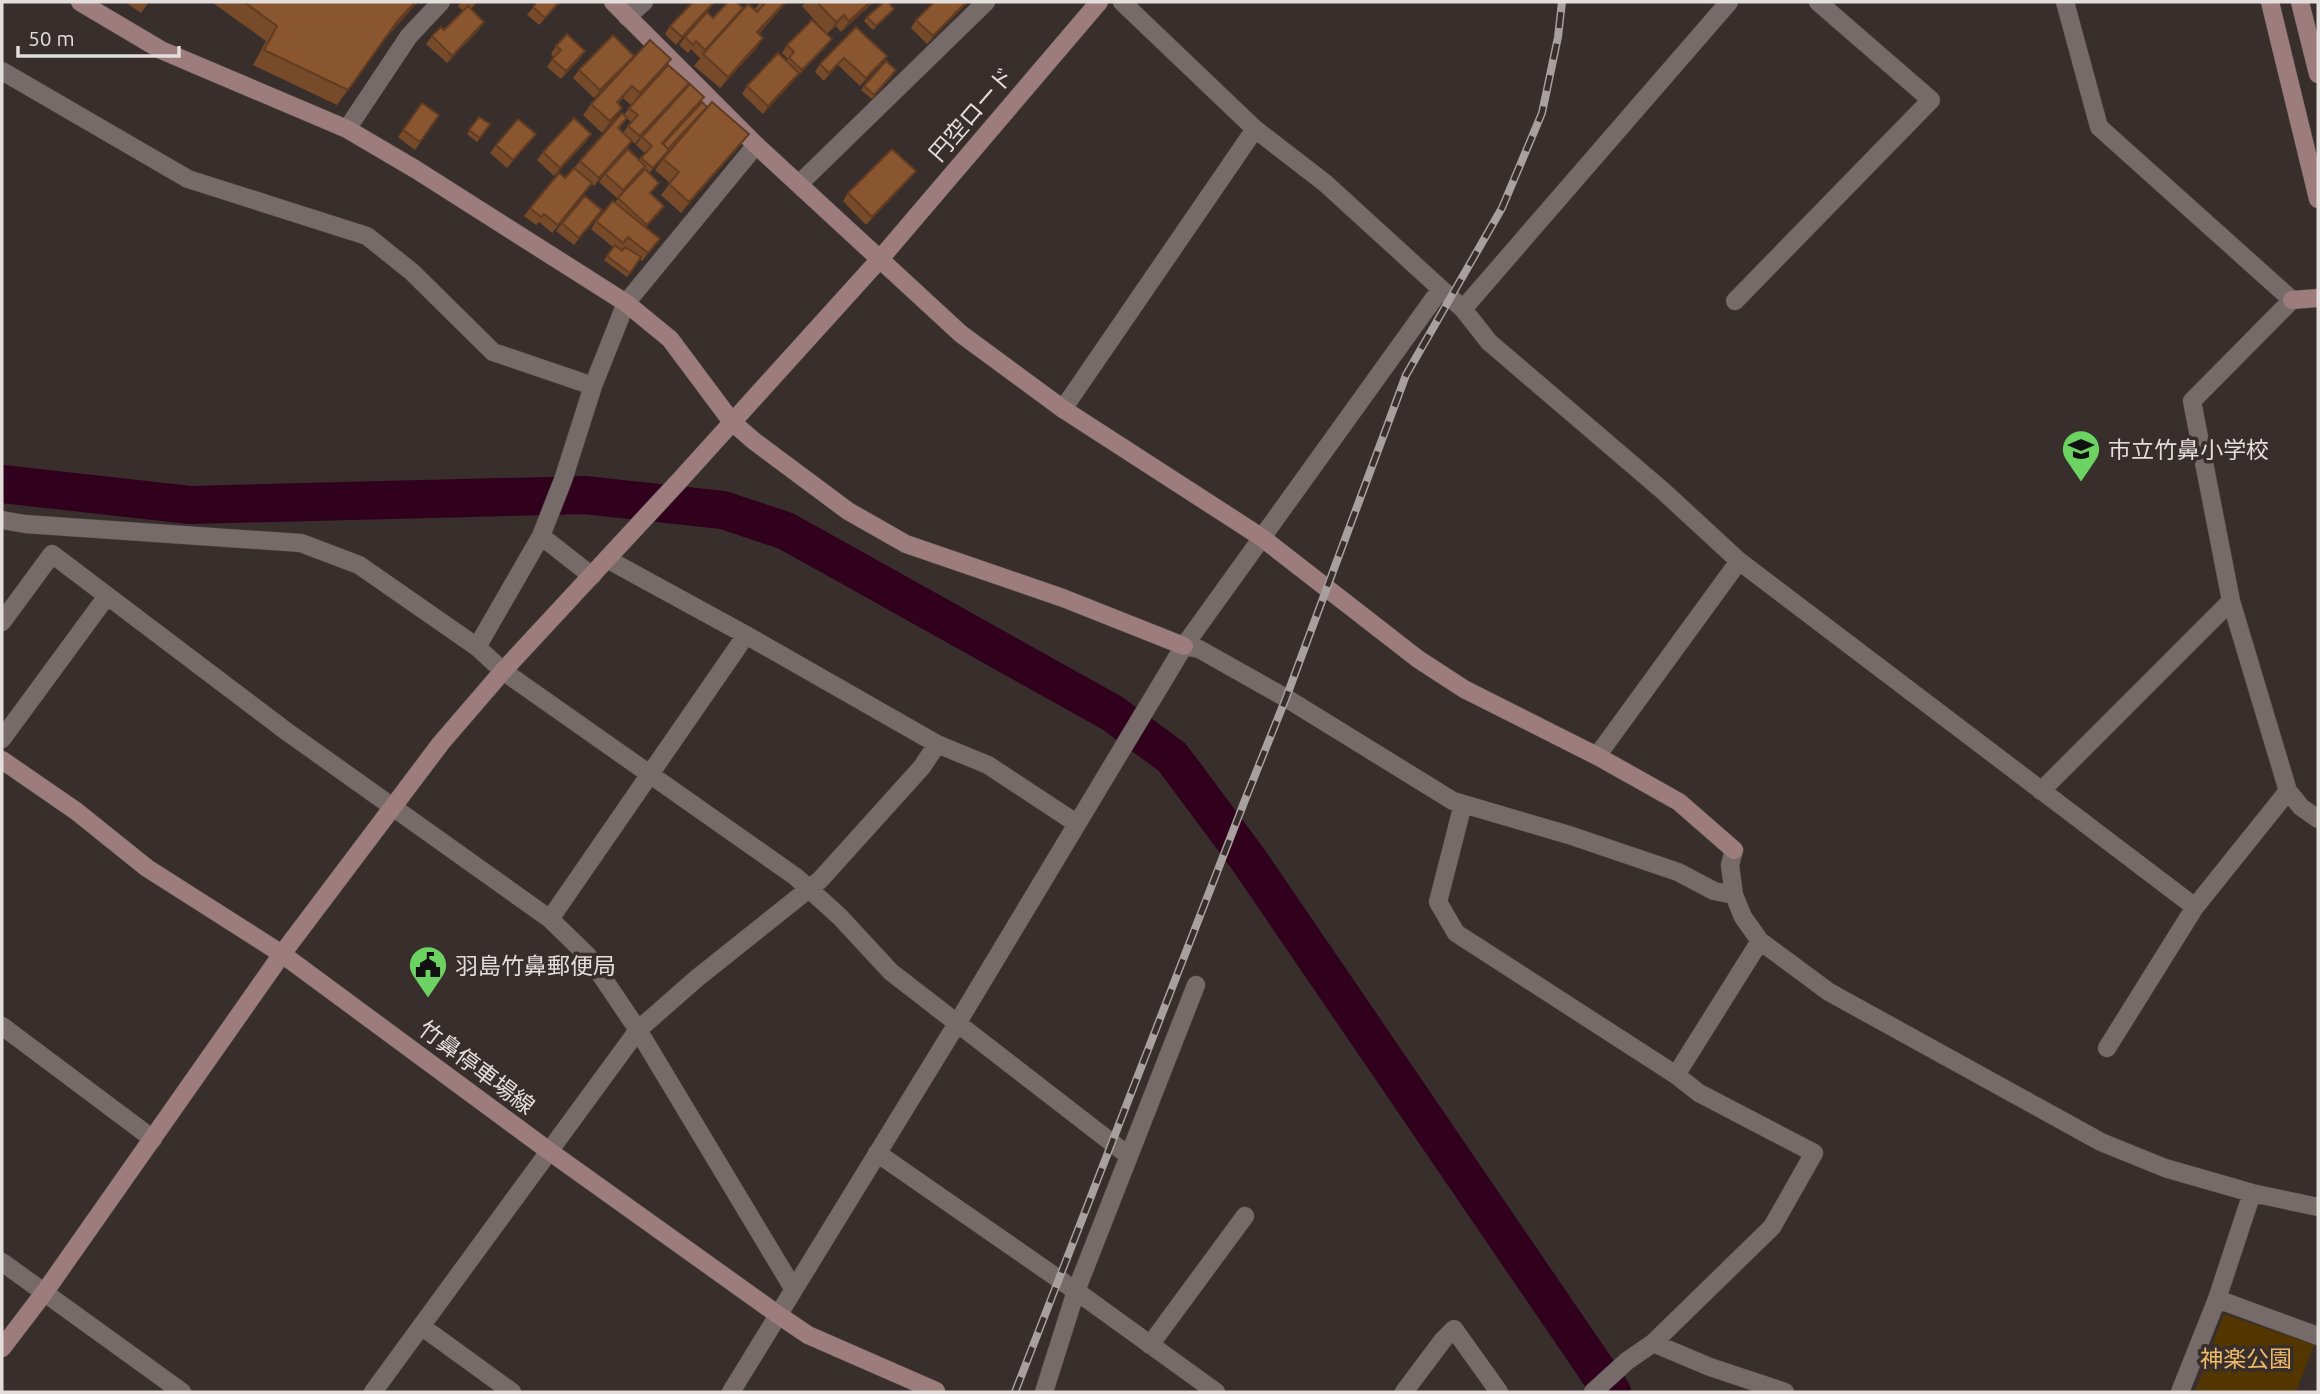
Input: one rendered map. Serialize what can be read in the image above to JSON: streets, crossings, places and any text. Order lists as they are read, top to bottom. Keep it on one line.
{"streets":{"street":["円空ロード","竹鼻停車場線"]},"crossings":[["円空ロード","竹鼻停車場線"]],"parks":["神楽公園"],"places":{"school or university":["市立竹鼻小学校"],"public building":["羽島竹鼻郵便局"]},"scale_bar":"50 m"}
